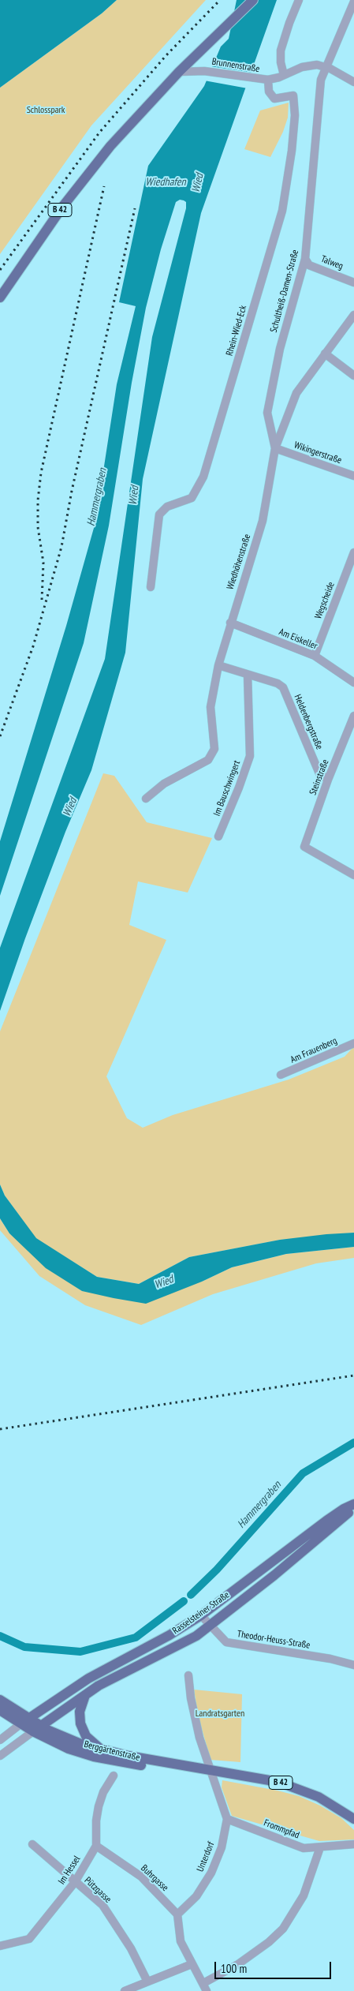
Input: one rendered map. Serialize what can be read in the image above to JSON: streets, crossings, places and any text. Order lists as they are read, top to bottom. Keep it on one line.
{"streets":{"main road":["B 42","Rasselsteiner Straße","Berggärtenstraße"],"street":["Brunnenstraße","Talweg","Schultheiß-Damen-Straße","Rhein-Wied-Eck","Wikingerstraße","Wiedhöhenstraße","Wegscheide","Am Eiskeller","Heldenbergstraße","Steinstraße","Im Bauschwingert","Am Frauenberg","Theodor-Heuss-Straße","Frommpfad","Unterdorf","Im Hessel","Buhrgasse","Pützgasse"]},"crossings":[["Brunnenstraße","B 42"],["Brunnenstraße","Schultheiß-Damen-Straße"],["Brunnenstraße","Rhein-Wied-Eck"],["B 42","Rasselsteiner Straße"],["B 42","Berggärtenstraße"],["Talweg","Schultheiß-Damen-Straße"],["Schultheiß-Damen-Straße","Wikingerstraße"],["Schultheiß-Damen-Straße","Wiedhöhenstraße"],["Wikingerstraße","Wiedhöhenstraße"],["Wiedhöhenstraße","Am Eiskeller"],["Wiedhöhenstraße","Heldenbergstraße"],["Wegscheide","Am Eiskeller"],["Heldenbergstraße","Steinstraße"],["Heldenbergstraße","Im Bauschwingert"],["Rasselsteiner Straße","Theodor-Heuss-Straße"],["Rasselsteiner Straße","Berggärtenstraße"],["Berggärtenstraße","Unterdorf"],["Frommpfad","Unterdorf"],["Unterdorf","Buhrgasse"],["Im Hessel","Buhrgasse"],["Im Hessel","Pützgasse"]],"water":["Wiedhafen","Wied","Hammergraben"],"parks":["Schlosspark","Landratsgarten"],"scale_bar":"100 m"}
